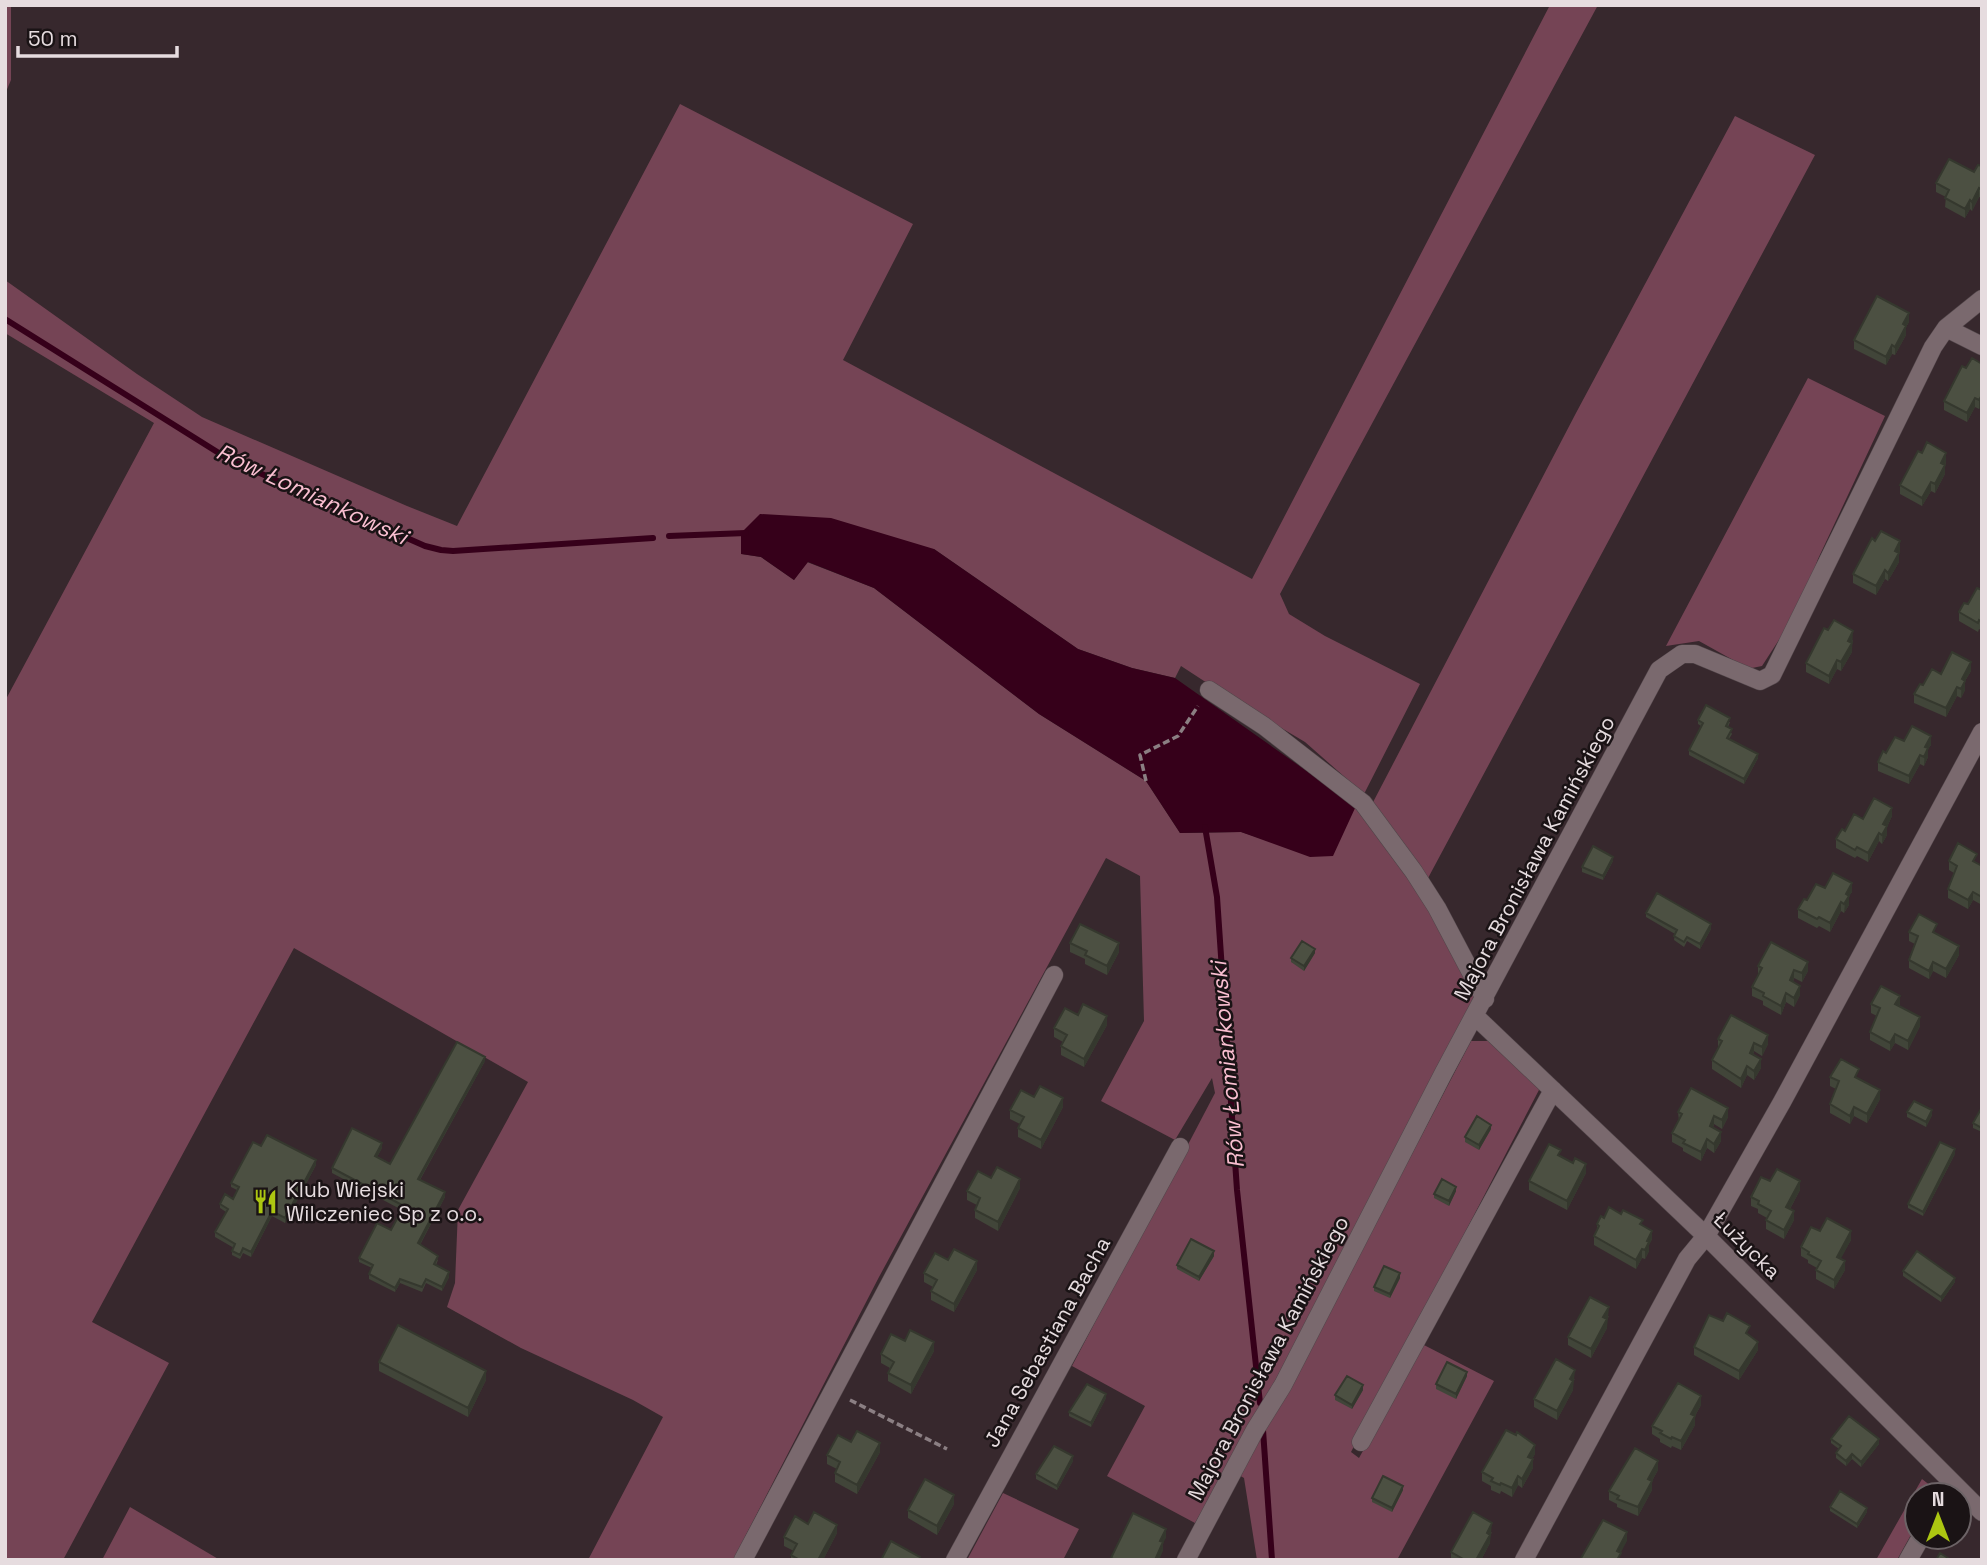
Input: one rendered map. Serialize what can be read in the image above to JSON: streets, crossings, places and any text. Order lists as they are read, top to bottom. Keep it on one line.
{"streets":{"street":["Majora Bronisława Kamińskiego","Łużycka","Jana Sebastiana Bacha"]},"crossings":[["Majora Bronisława Kamińskiego","Łużycka"]],"water":["Rów Łomiankowski"],"places":{"restaurant":["Klub Wiejski Wilczeniec Sp z o.o."]},"scale_bar":"50 m","north":"top"}
